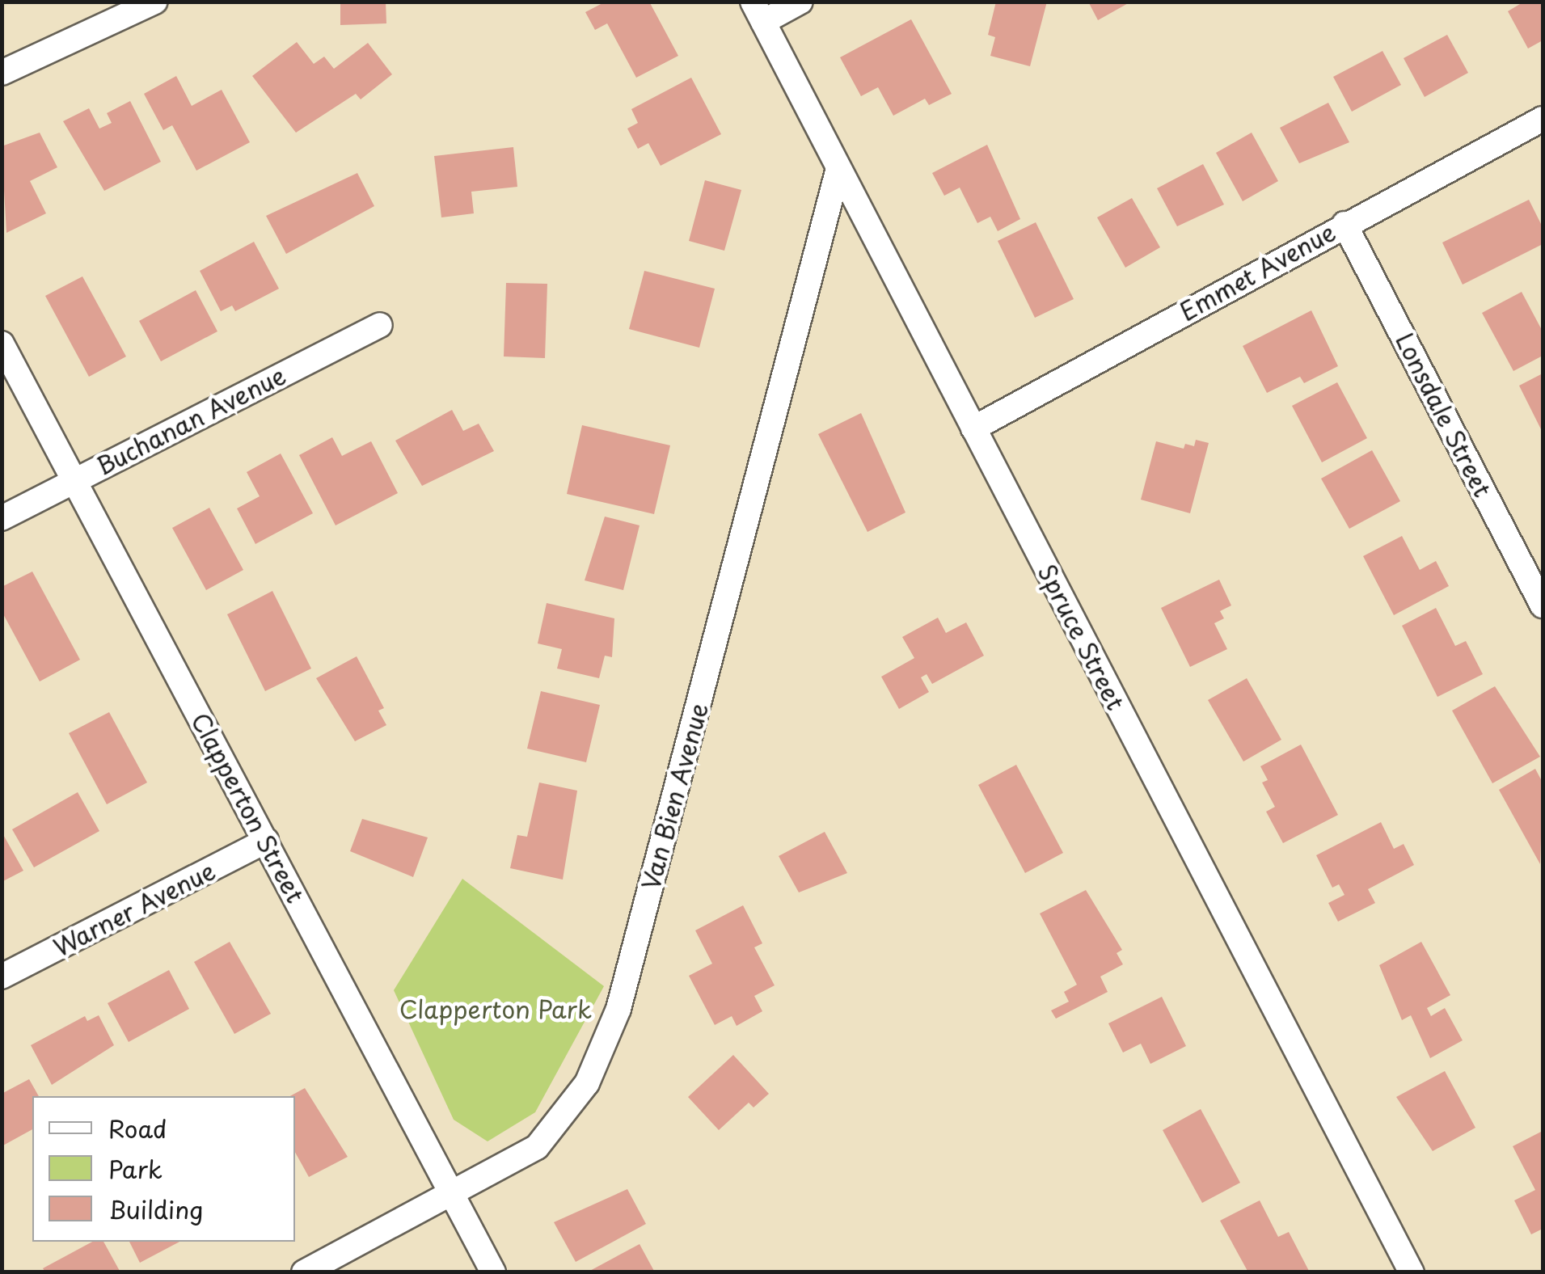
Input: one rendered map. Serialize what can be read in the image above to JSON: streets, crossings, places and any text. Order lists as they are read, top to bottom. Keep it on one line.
{"streets":{"street":["Emmet Avenue","Lonsdale Street","Buchanan Avenue","Spruce Street","Van Bien Avenue","Clapperton Street","Warner Avenue"]},"crossings":[["Emmet Avenue","Lonsdale Street"],["Emmet Avenue","Spruce Street"],["Buchanan Avenue","Clapperton Street"],["Spruce Street","Van Bien Avenue"],["Van Bien Avenue","Clapperton Street"],["Clapperton Street","Warner Avenue"]],"parks":["Clapperton Park"],"legend":["Road","Park","Building"]}
